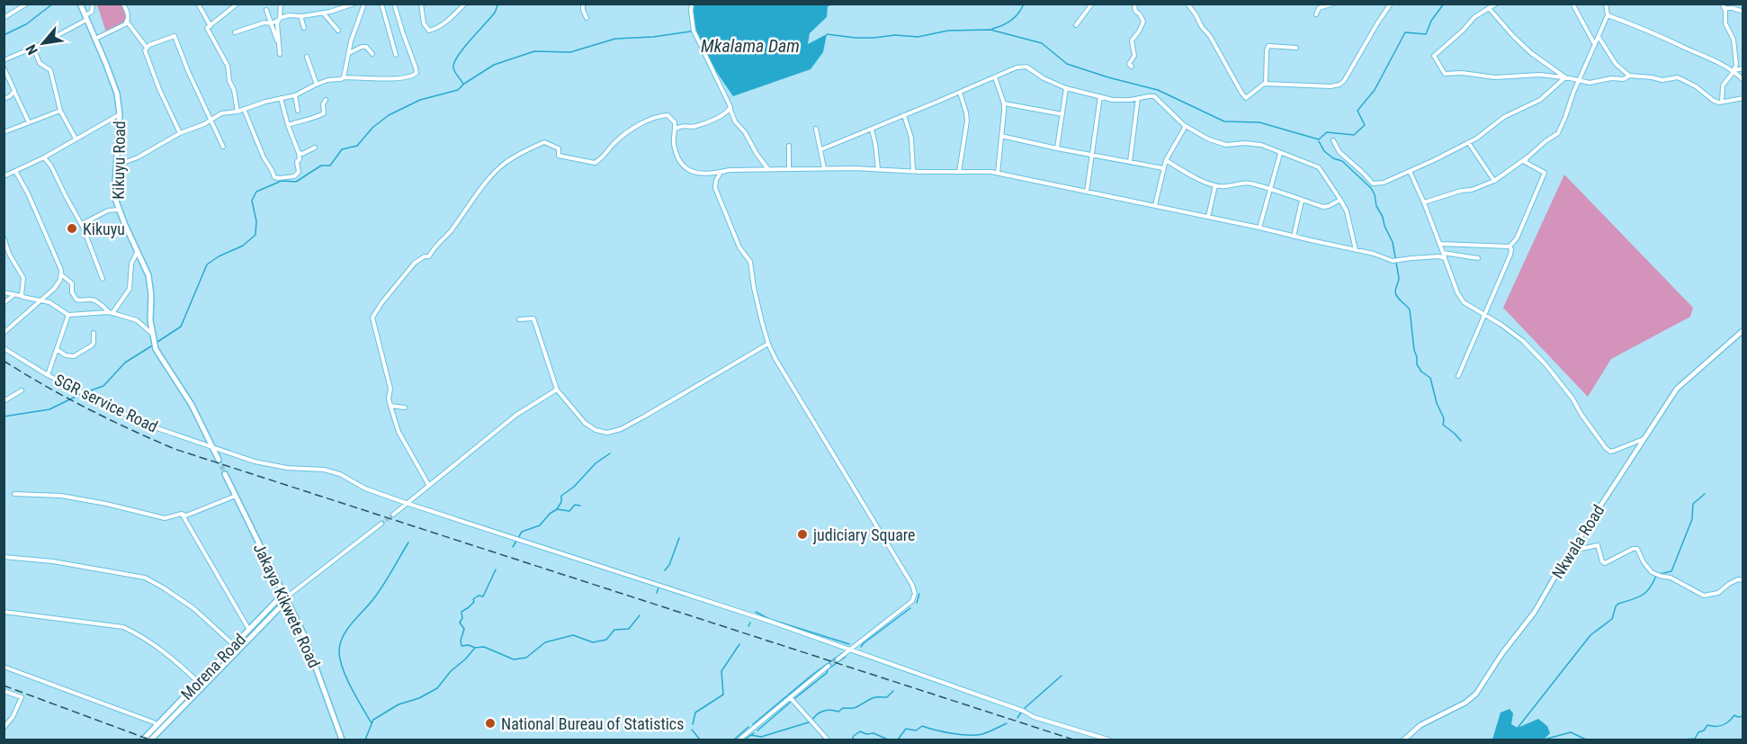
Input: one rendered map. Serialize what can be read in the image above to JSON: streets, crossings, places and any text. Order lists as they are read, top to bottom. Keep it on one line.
{"streets":{"main road":["Kikuyu Road","Jakaya Kikwete Road","Morena Road"],"street":["SGR service Road","Nkwala Road"]},"crossings":[["Kikuyu Road","SGR service Road"],["Jakaya Kikwete Road","Morena Road"]],"water":["Mkalama Dam"],"places":["Kikuyu","judiciary Square","National Bureau of Statistics"],"north":"bottom left"}
